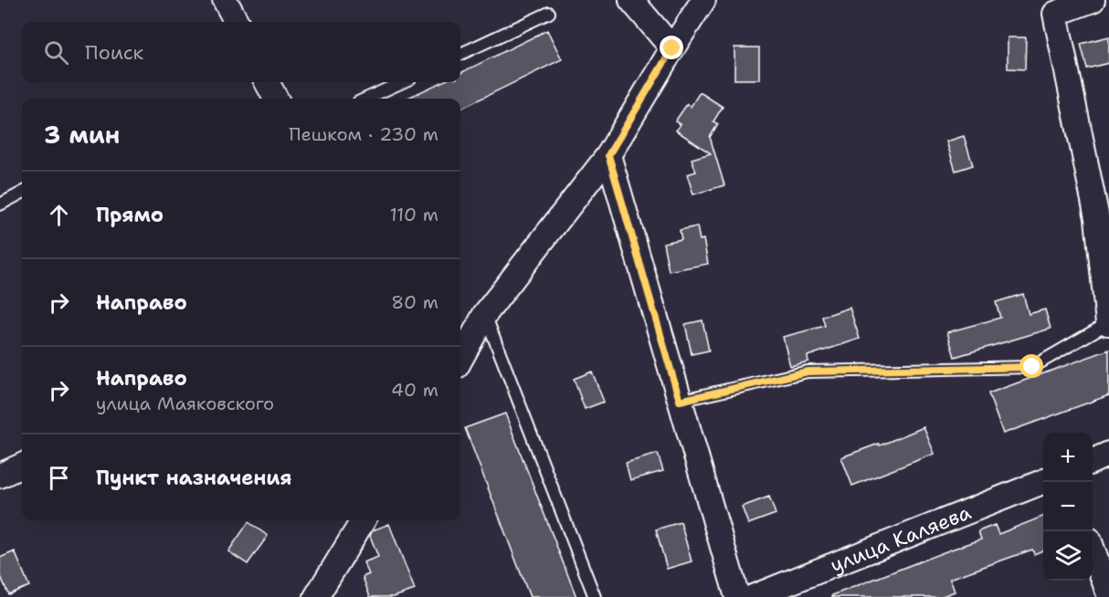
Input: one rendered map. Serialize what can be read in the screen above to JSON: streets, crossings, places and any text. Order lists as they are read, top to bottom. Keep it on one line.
{"streets":{"street":["улица Каляева"]},"page":{"search":"Поиск","heading":["3 мин","Пешком · 230 m"],"list":[["Прямо","110 m"],["Направо","80 m"],["Направо","улица Маяковского","40 m"],"Пункт назначения"],"map_buttons":["+","−"]}}
